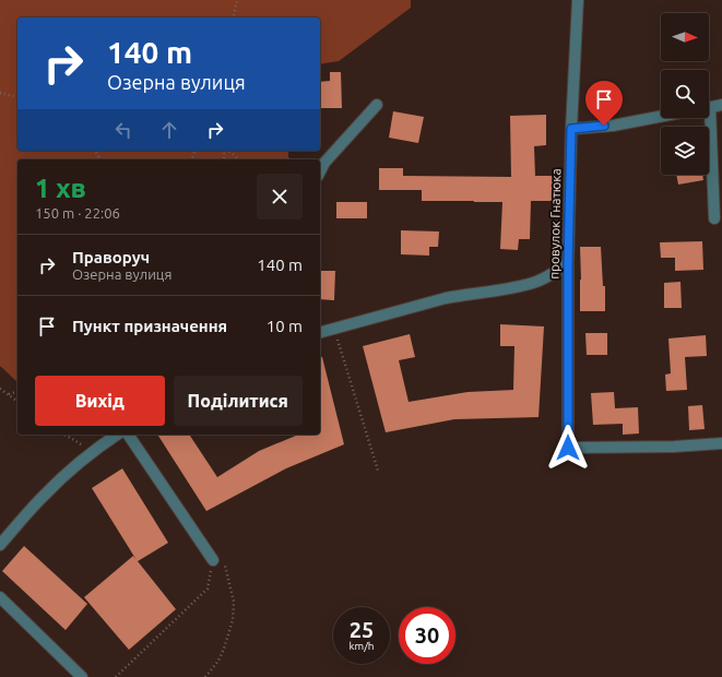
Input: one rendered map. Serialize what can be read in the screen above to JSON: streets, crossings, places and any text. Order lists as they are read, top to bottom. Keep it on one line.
{"streets":{"street":["провулок Гнатюка"]},"north":"right","page":{"turn":["140 m","Озерна вулиця"],"heading":["1 хв","150 m · 22:06"],"list":[{"name":"Праворуч","note":"Озерна вулиця","value":"140 m"},{"name":"Пункт призначення","value":"10 m"}],"buttons":["Вихід","Поділитися"],"speed":"25 km/h","limit":"30"}}
